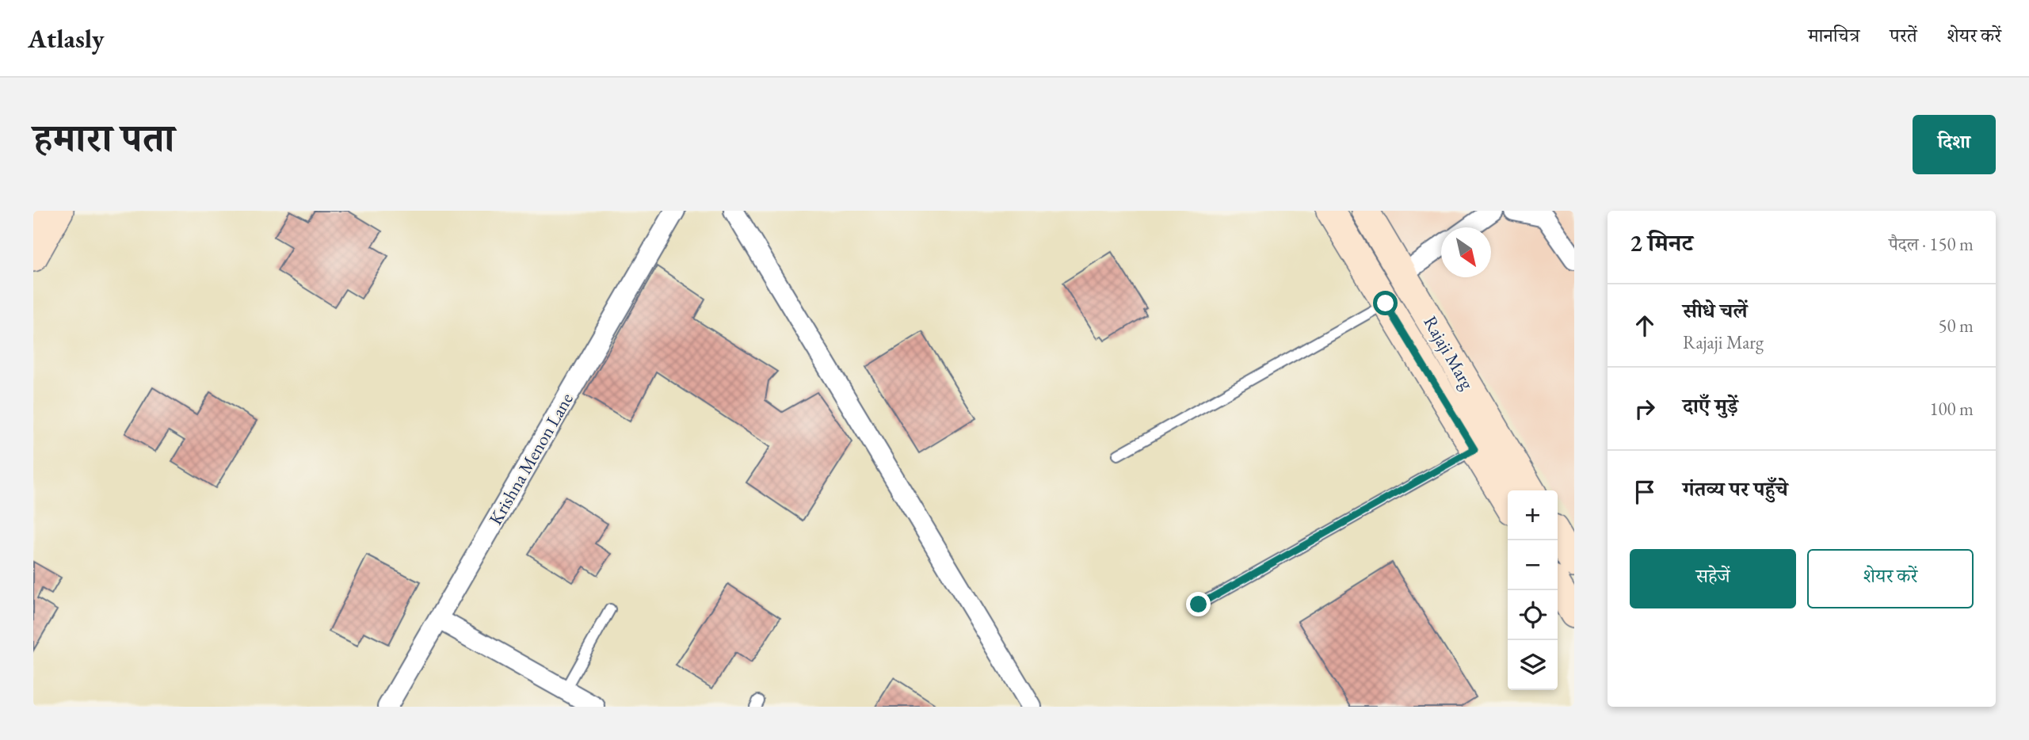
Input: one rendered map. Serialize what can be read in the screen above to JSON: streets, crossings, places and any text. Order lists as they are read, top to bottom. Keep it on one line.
{"streets":{"main road":["Rajaji Marg"],"street":["Krishna Menon Lane"]},"north":"bottom right","page":{"header":"Atlasly","nav":["मानचित्र","परतें","शेयर करें"],"title":"हमारा पता","buttons":["दिशा",["सहेजें","शेयर करें"]],"heading":["2 मिनट","पैदल · 150 m"],"list":[["सीधे चलें","Rajaji Marg","50 m"],["दाएँ मुड़ें","100 m"],"गंतव्य पर पहुँचे"],"map_buttons":["+","−"]}}
